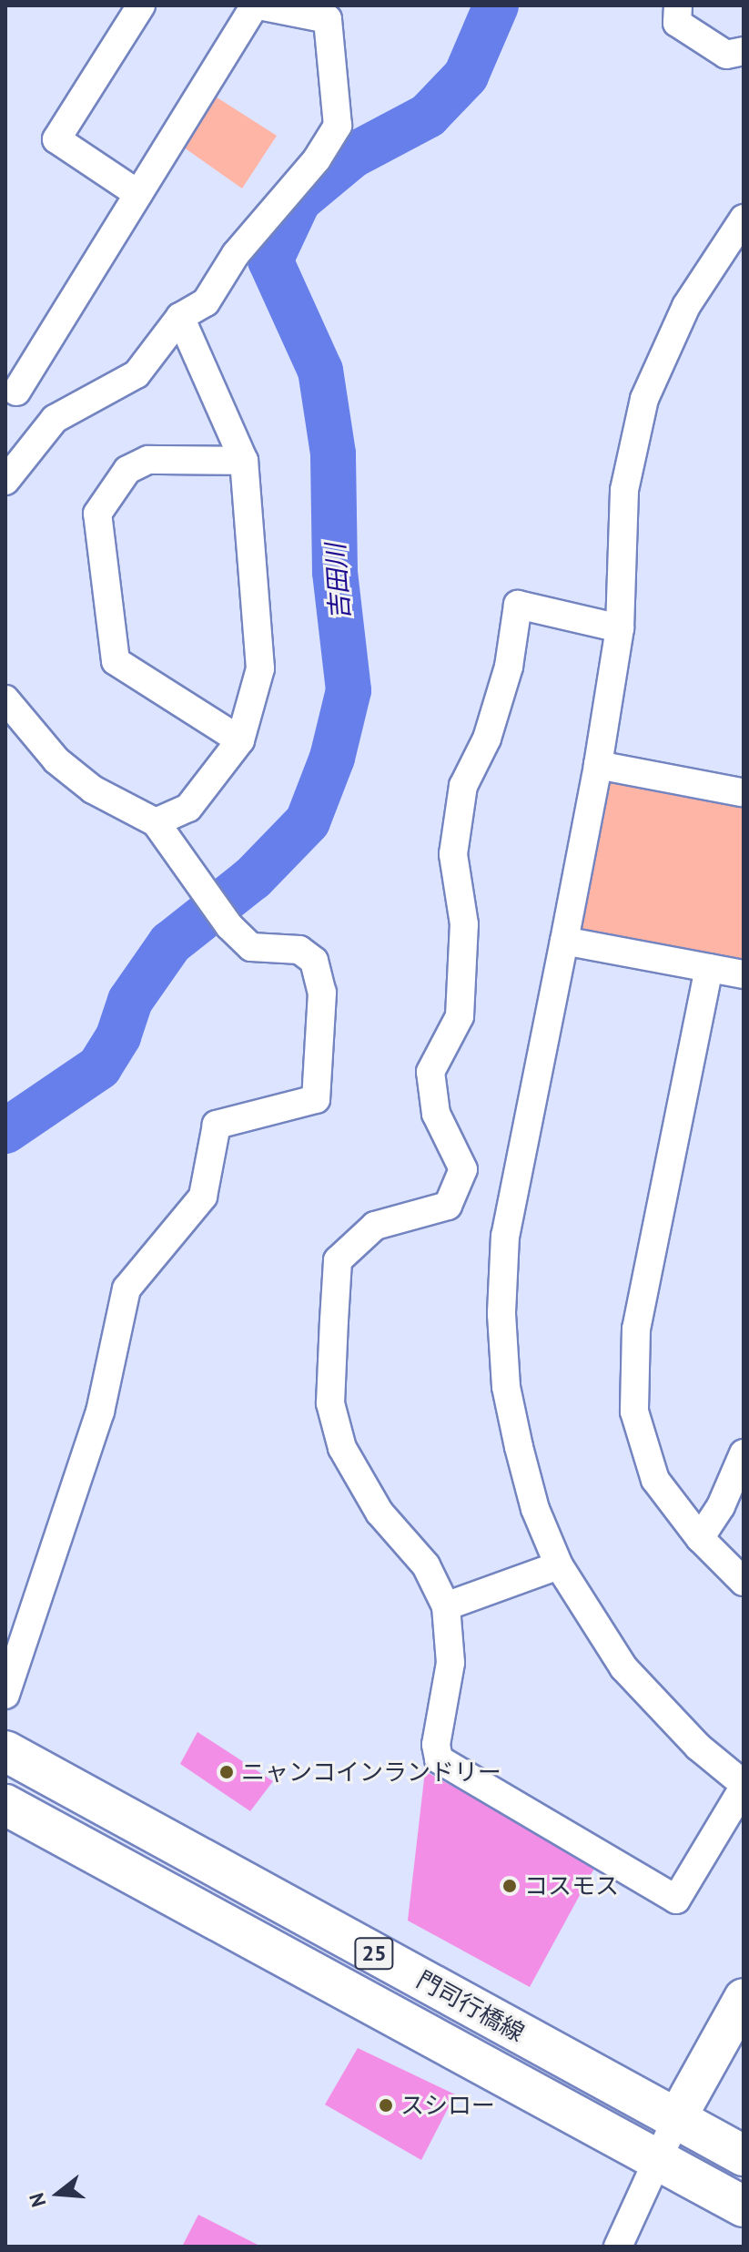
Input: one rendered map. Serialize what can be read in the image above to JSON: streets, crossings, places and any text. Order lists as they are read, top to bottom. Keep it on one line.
{"streets":{"main road":["25","門司行橋線"]},"water":["吉田川"],"places":["ニャンコインランドリー","コスモス","スシロー"],"north":"left"}
